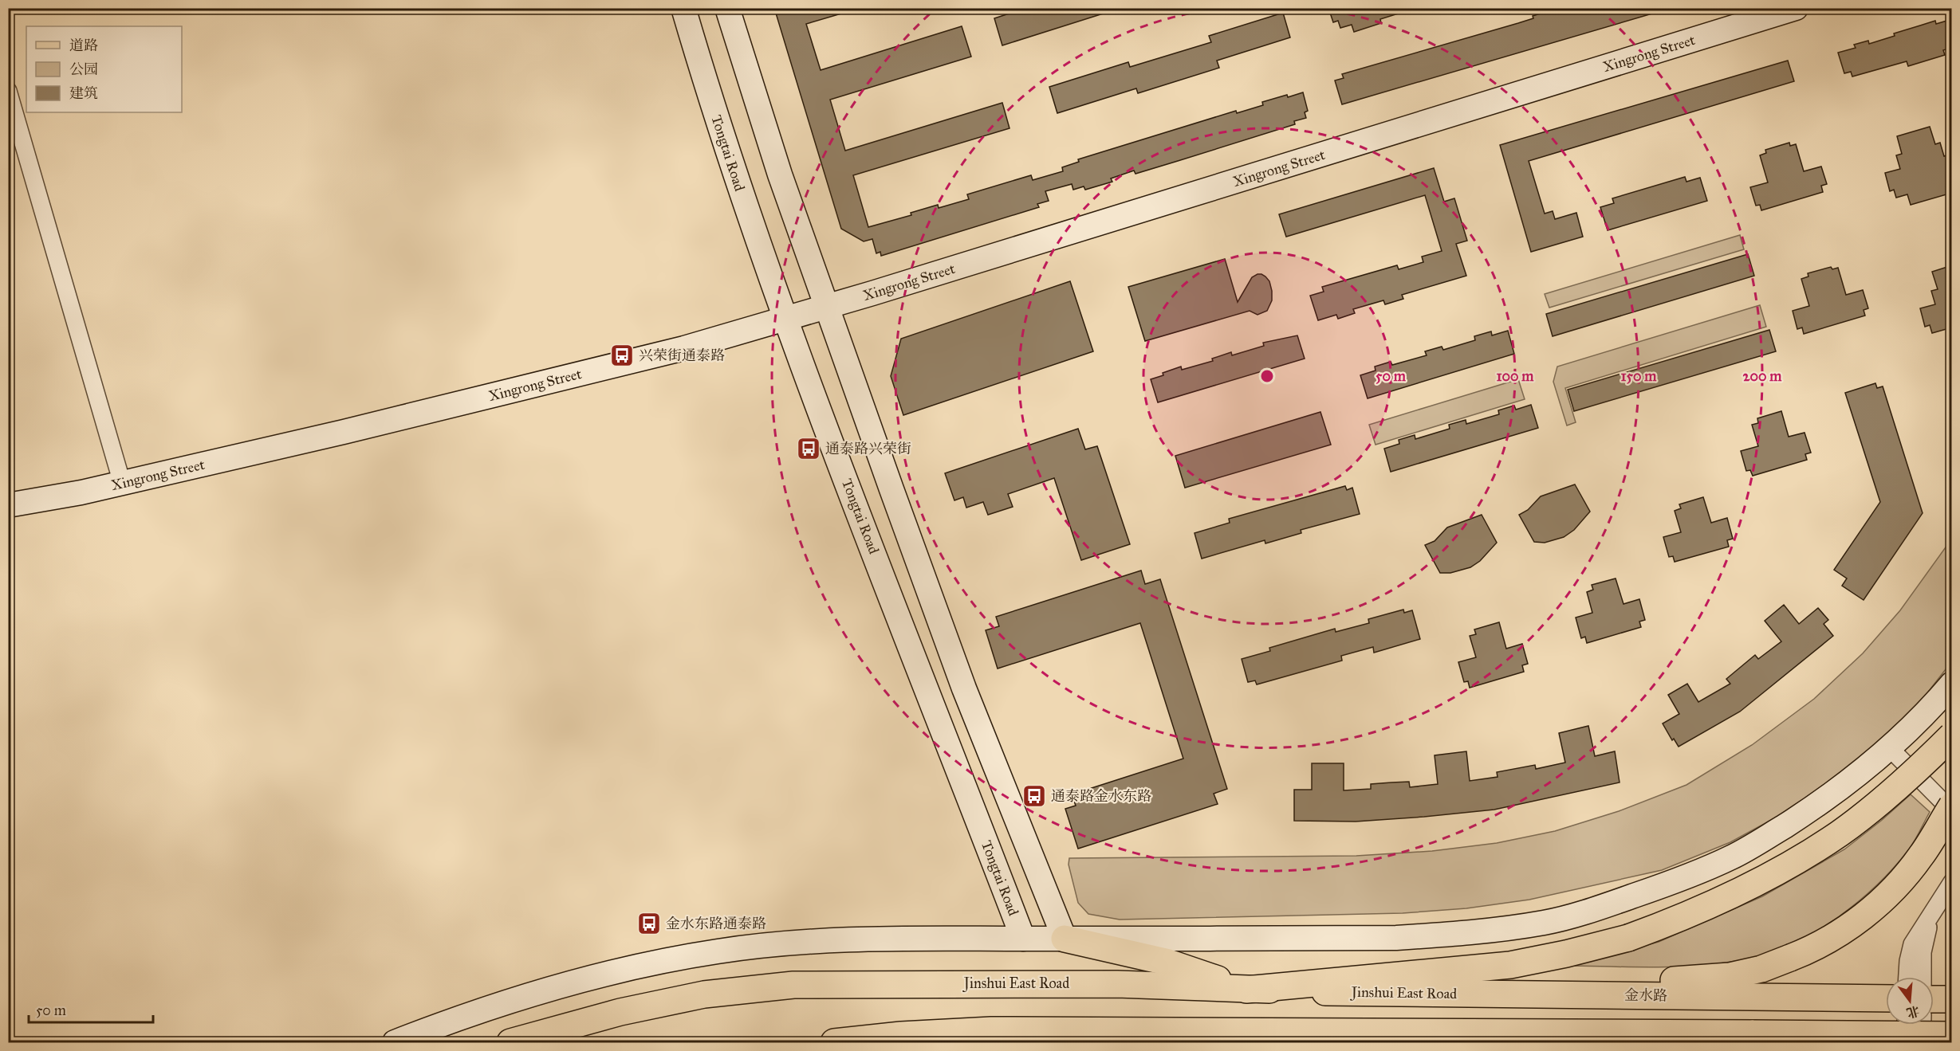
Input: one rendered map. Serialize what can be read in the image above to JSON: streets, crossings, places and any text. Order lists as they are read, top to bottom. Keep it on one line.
{"streets":{"main road":["Jinshui East Road","金水路"],"street":["Xingrong Street","Tongtai Road"]},"crossings":[["Xingrong Street","Tongtai Road"],["Jinshui East Road","金水路"]],"places":{"bus stop":["兴荣街通泰路","通泰路兴荣街","通泰路金水东路","金水东路通泰路"]},"legend":["道路","公园","建筑"],"scale_bar":"50 m","north":"bottom","rings":["50 m","100 m","150 m","200 m"]}
